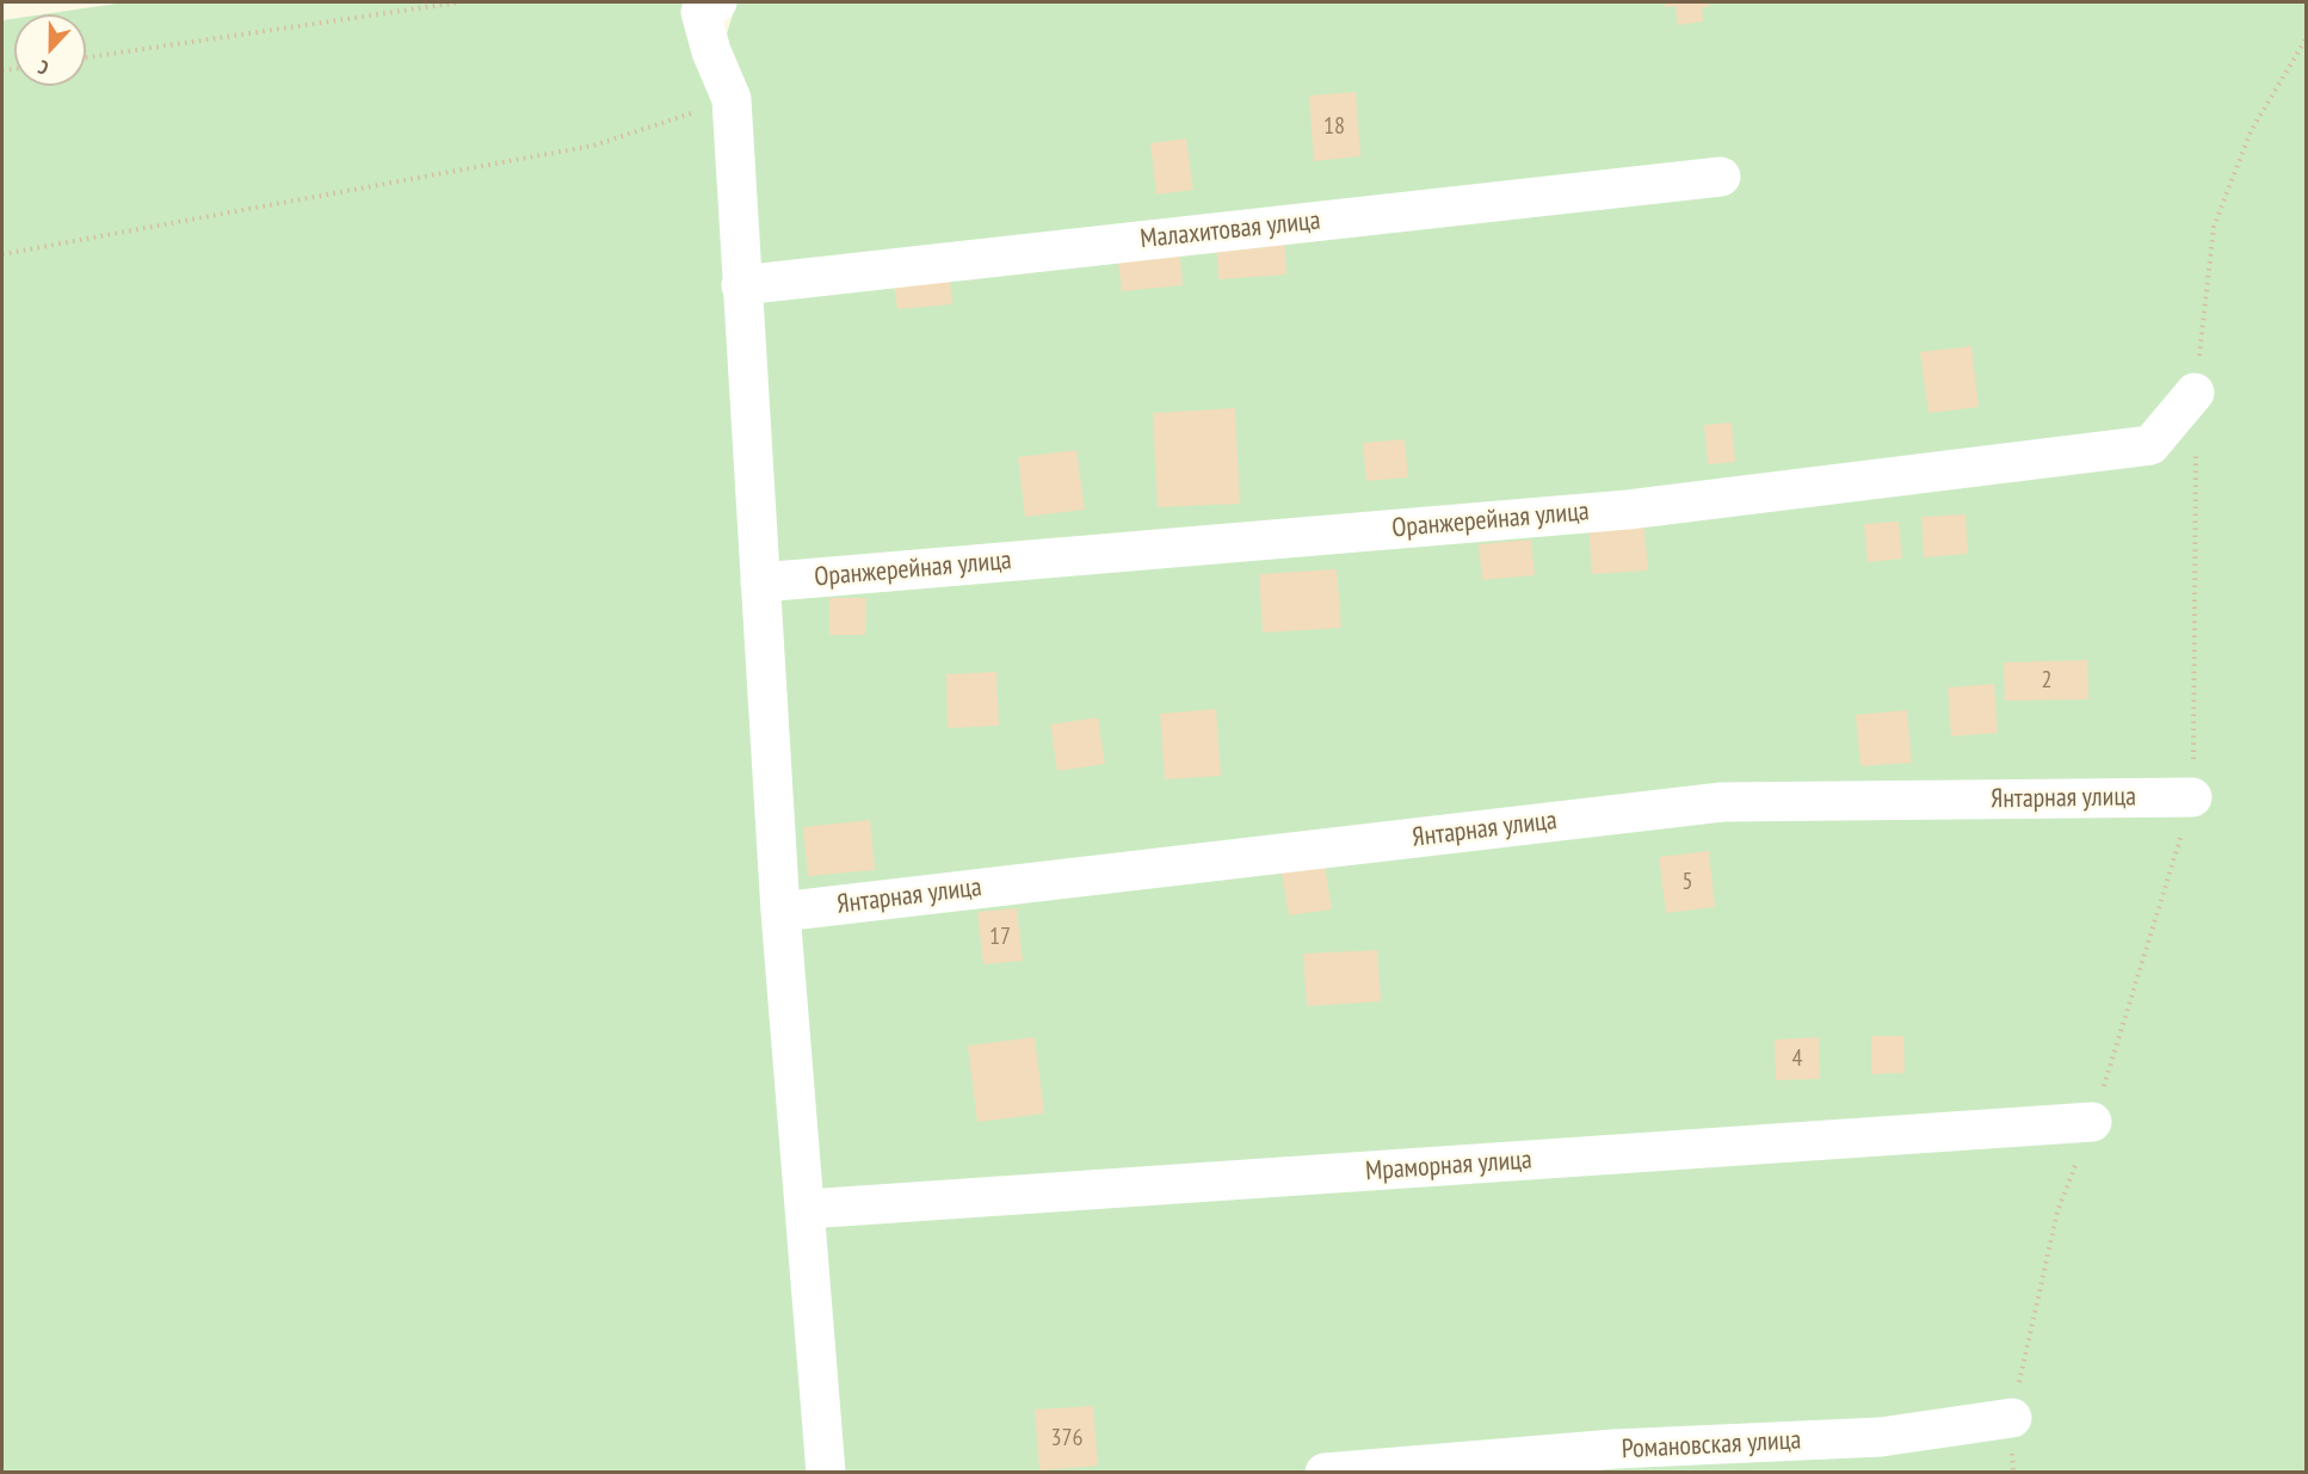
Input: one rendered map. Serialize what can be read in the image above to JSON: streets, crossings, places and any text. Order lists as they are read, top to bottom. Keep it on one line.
{"streets":{"street":["Малахитовая улица","Оранжерейная улица","Янтарная улица","Мраморная улица","Романовская улица"]},"house_numbers":["18","2","5","17","4","376"],"north":"bottom"}
